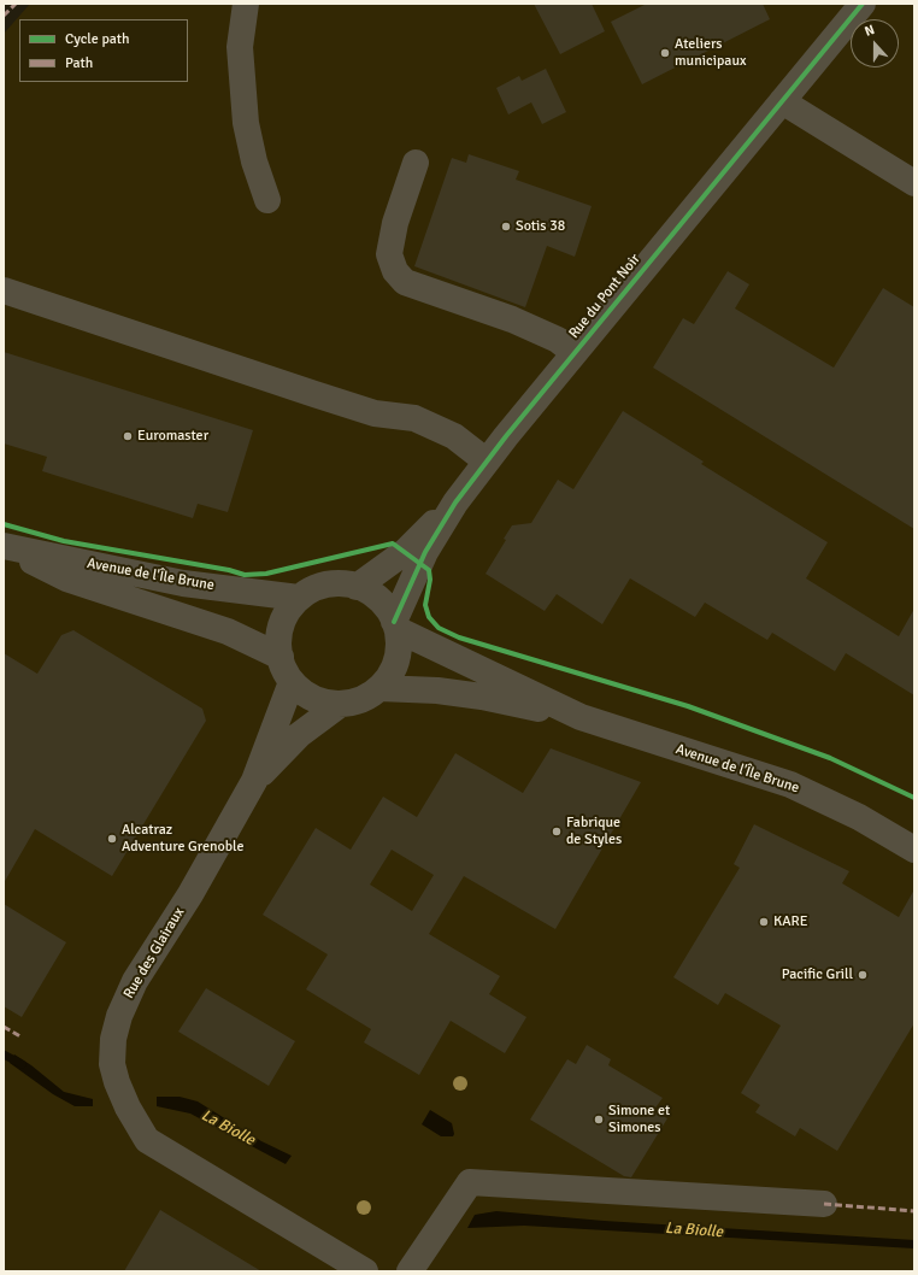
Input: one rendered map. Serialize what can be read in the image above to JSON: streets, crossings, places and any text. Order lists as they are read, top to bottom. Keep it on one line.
{"streets":{"street":["Rue du Pont Noir","Avenue de l'Île Brune","Rue des Glairaux"]},"crossings":[["Rue du Pont Noir","Avenue de l'Île Brune"],["Rue du Pont Noir","Rue des Glairaux"],["Avenue de l'Île Brune","Rue des Glairaux"]],"water":["La Biolle"],"places":["Ateliers municipaux","Sotis 38","Euromaster","Fabrique de Styles","Alcatraz Adventure Grenoble","KARE","Pacific Grill","Simone et Simones"],"legend":["Cycle path","Path"],"north":"top"}
